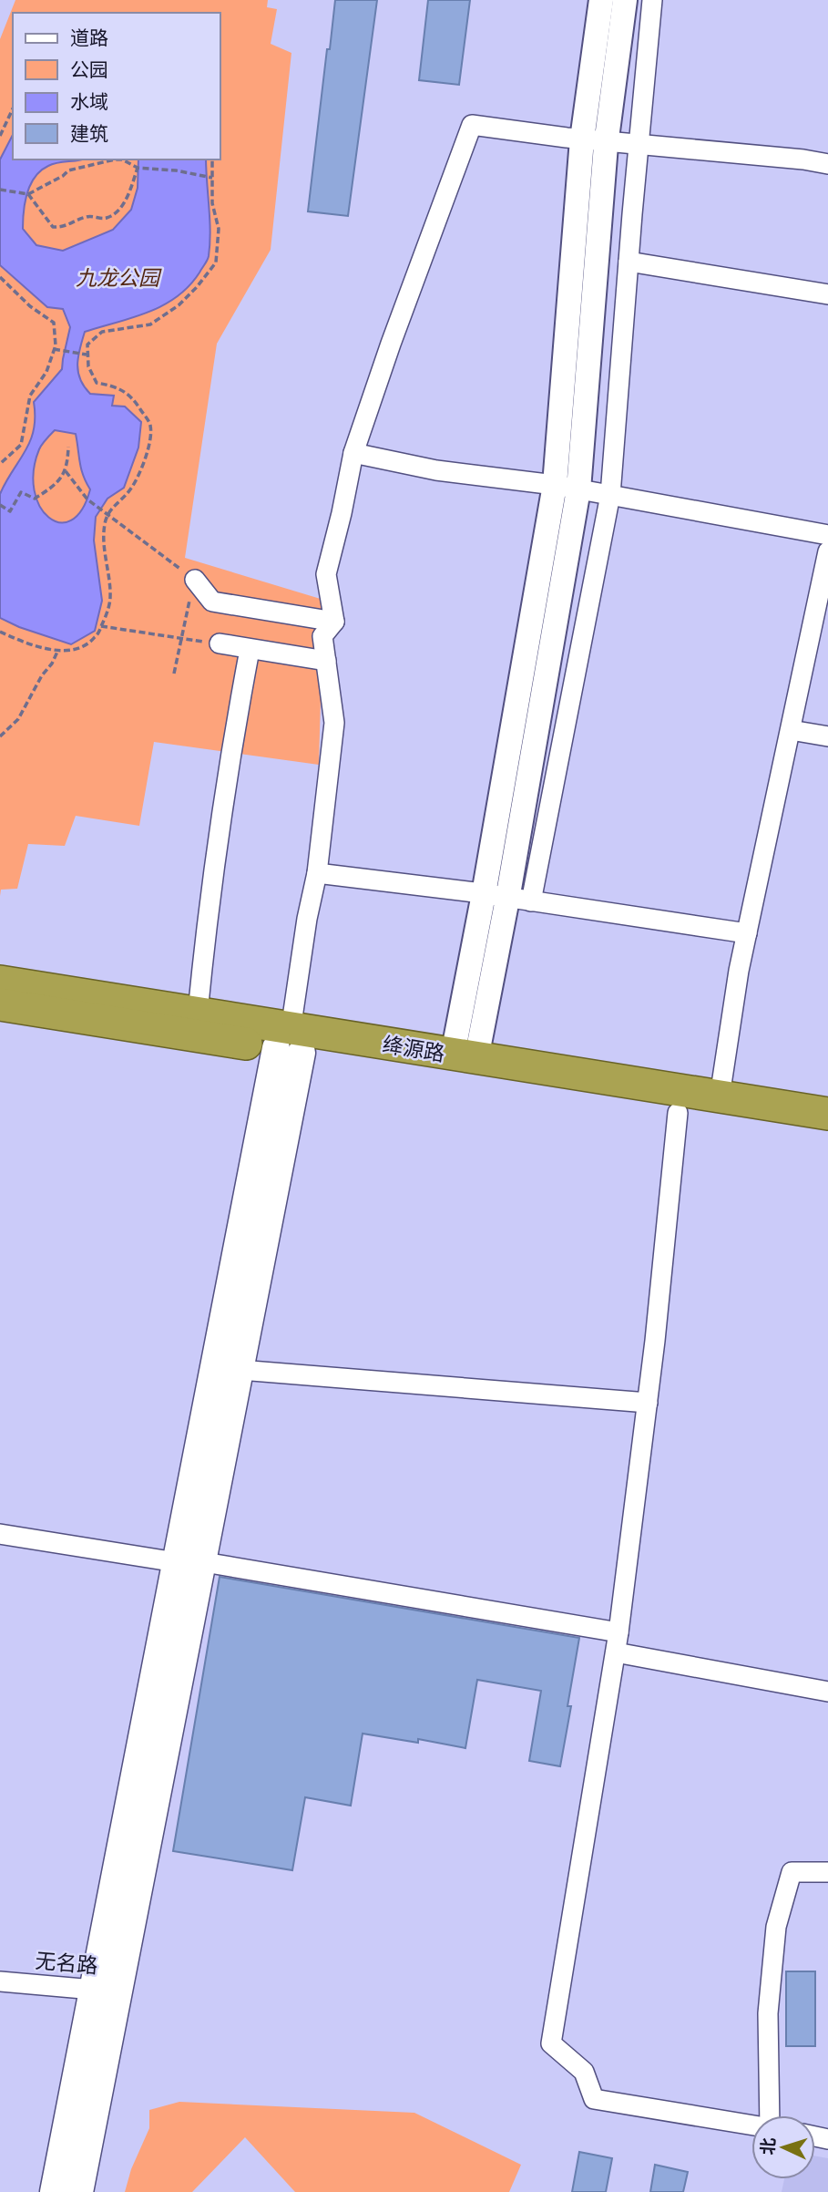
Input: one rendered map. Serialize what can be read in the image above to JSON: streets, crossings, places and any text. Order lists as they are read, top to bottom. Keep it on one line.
{"streets":{"highway":["绛源路"],"street":["无名路"]},"parks":["九龙公园"],"legend":["道路","公园","水域","建筑"],"north":"left"}
